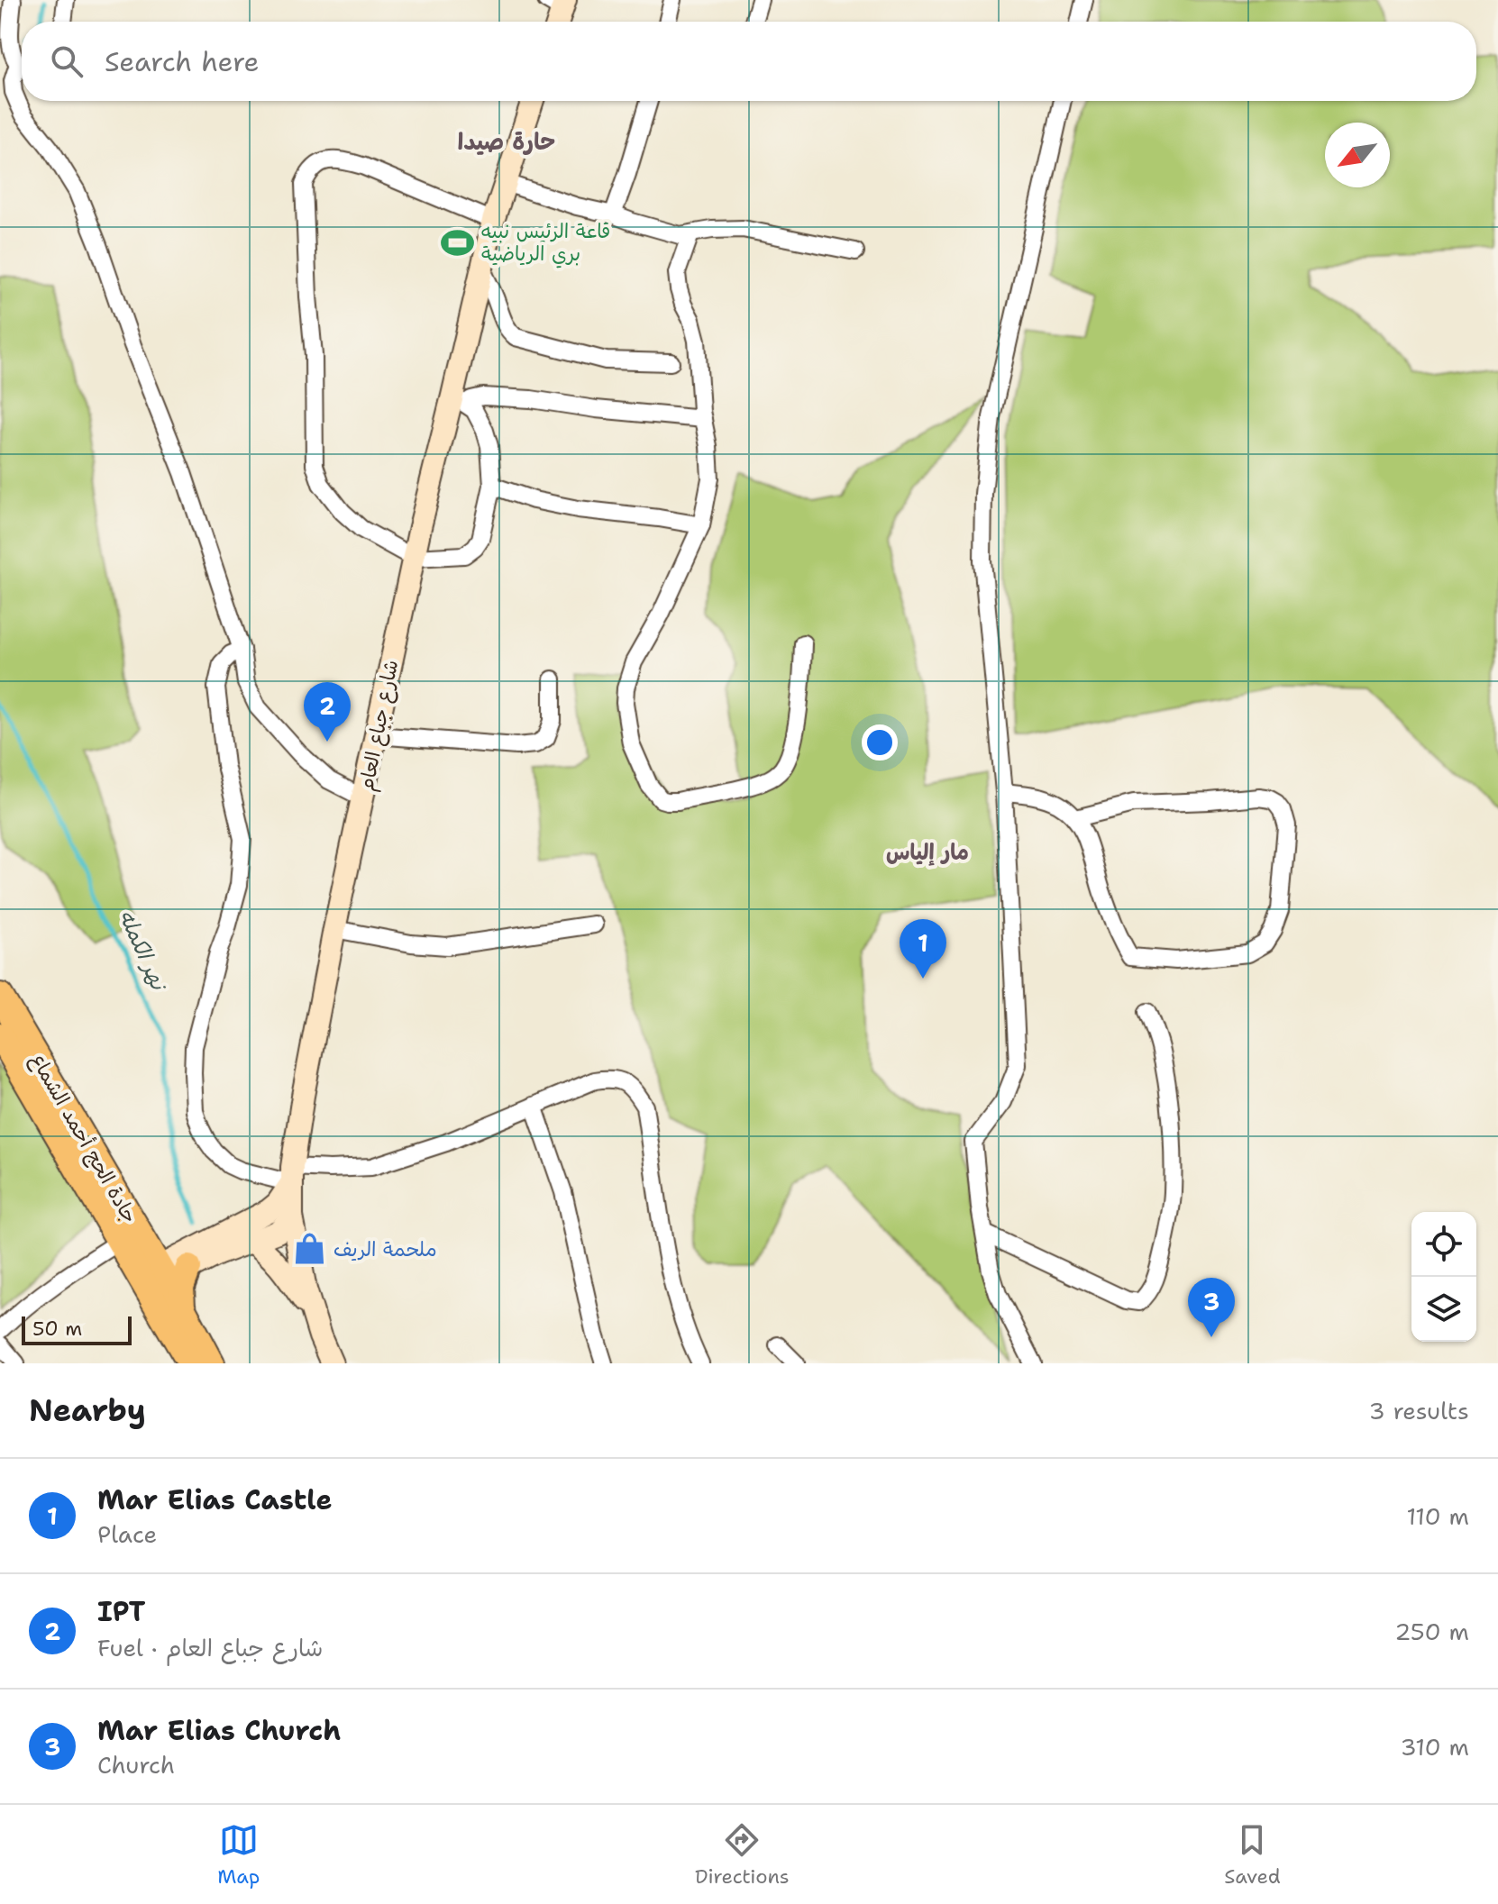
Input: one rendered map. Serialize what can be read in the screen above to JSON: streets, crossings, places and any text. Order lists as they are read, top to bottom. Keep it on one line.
{"streets":{"main road":["شارع جباع العام","جادة الحج أحمد الشماع"]},"districts":["حارة صيدا","مار إلياس"],"water":["نهر الكمله"],"places":{"sports":["قاعة الرئيس نبيه بري الرياضية"],"shop":["ملحمة الريف"]},"scale_bar":"50 m","north":"bottom left","page":{"search":"Search here","pins":["2","1","3"],"scale":"50 m","heading":["Nearby","3 results"],"list":[{"mark":"1","name":"Mar Elias Castle","note":"Place","value":"110 m"},{"mark":"2","name":"IPT","note":"Fuel · شارع جباع العام","value":"250 m"},{"mark":"3","name":"Mar Elias Church","note":"Church","value":"310 m"}],"nav":["Map","Directions","Saved"]}}
